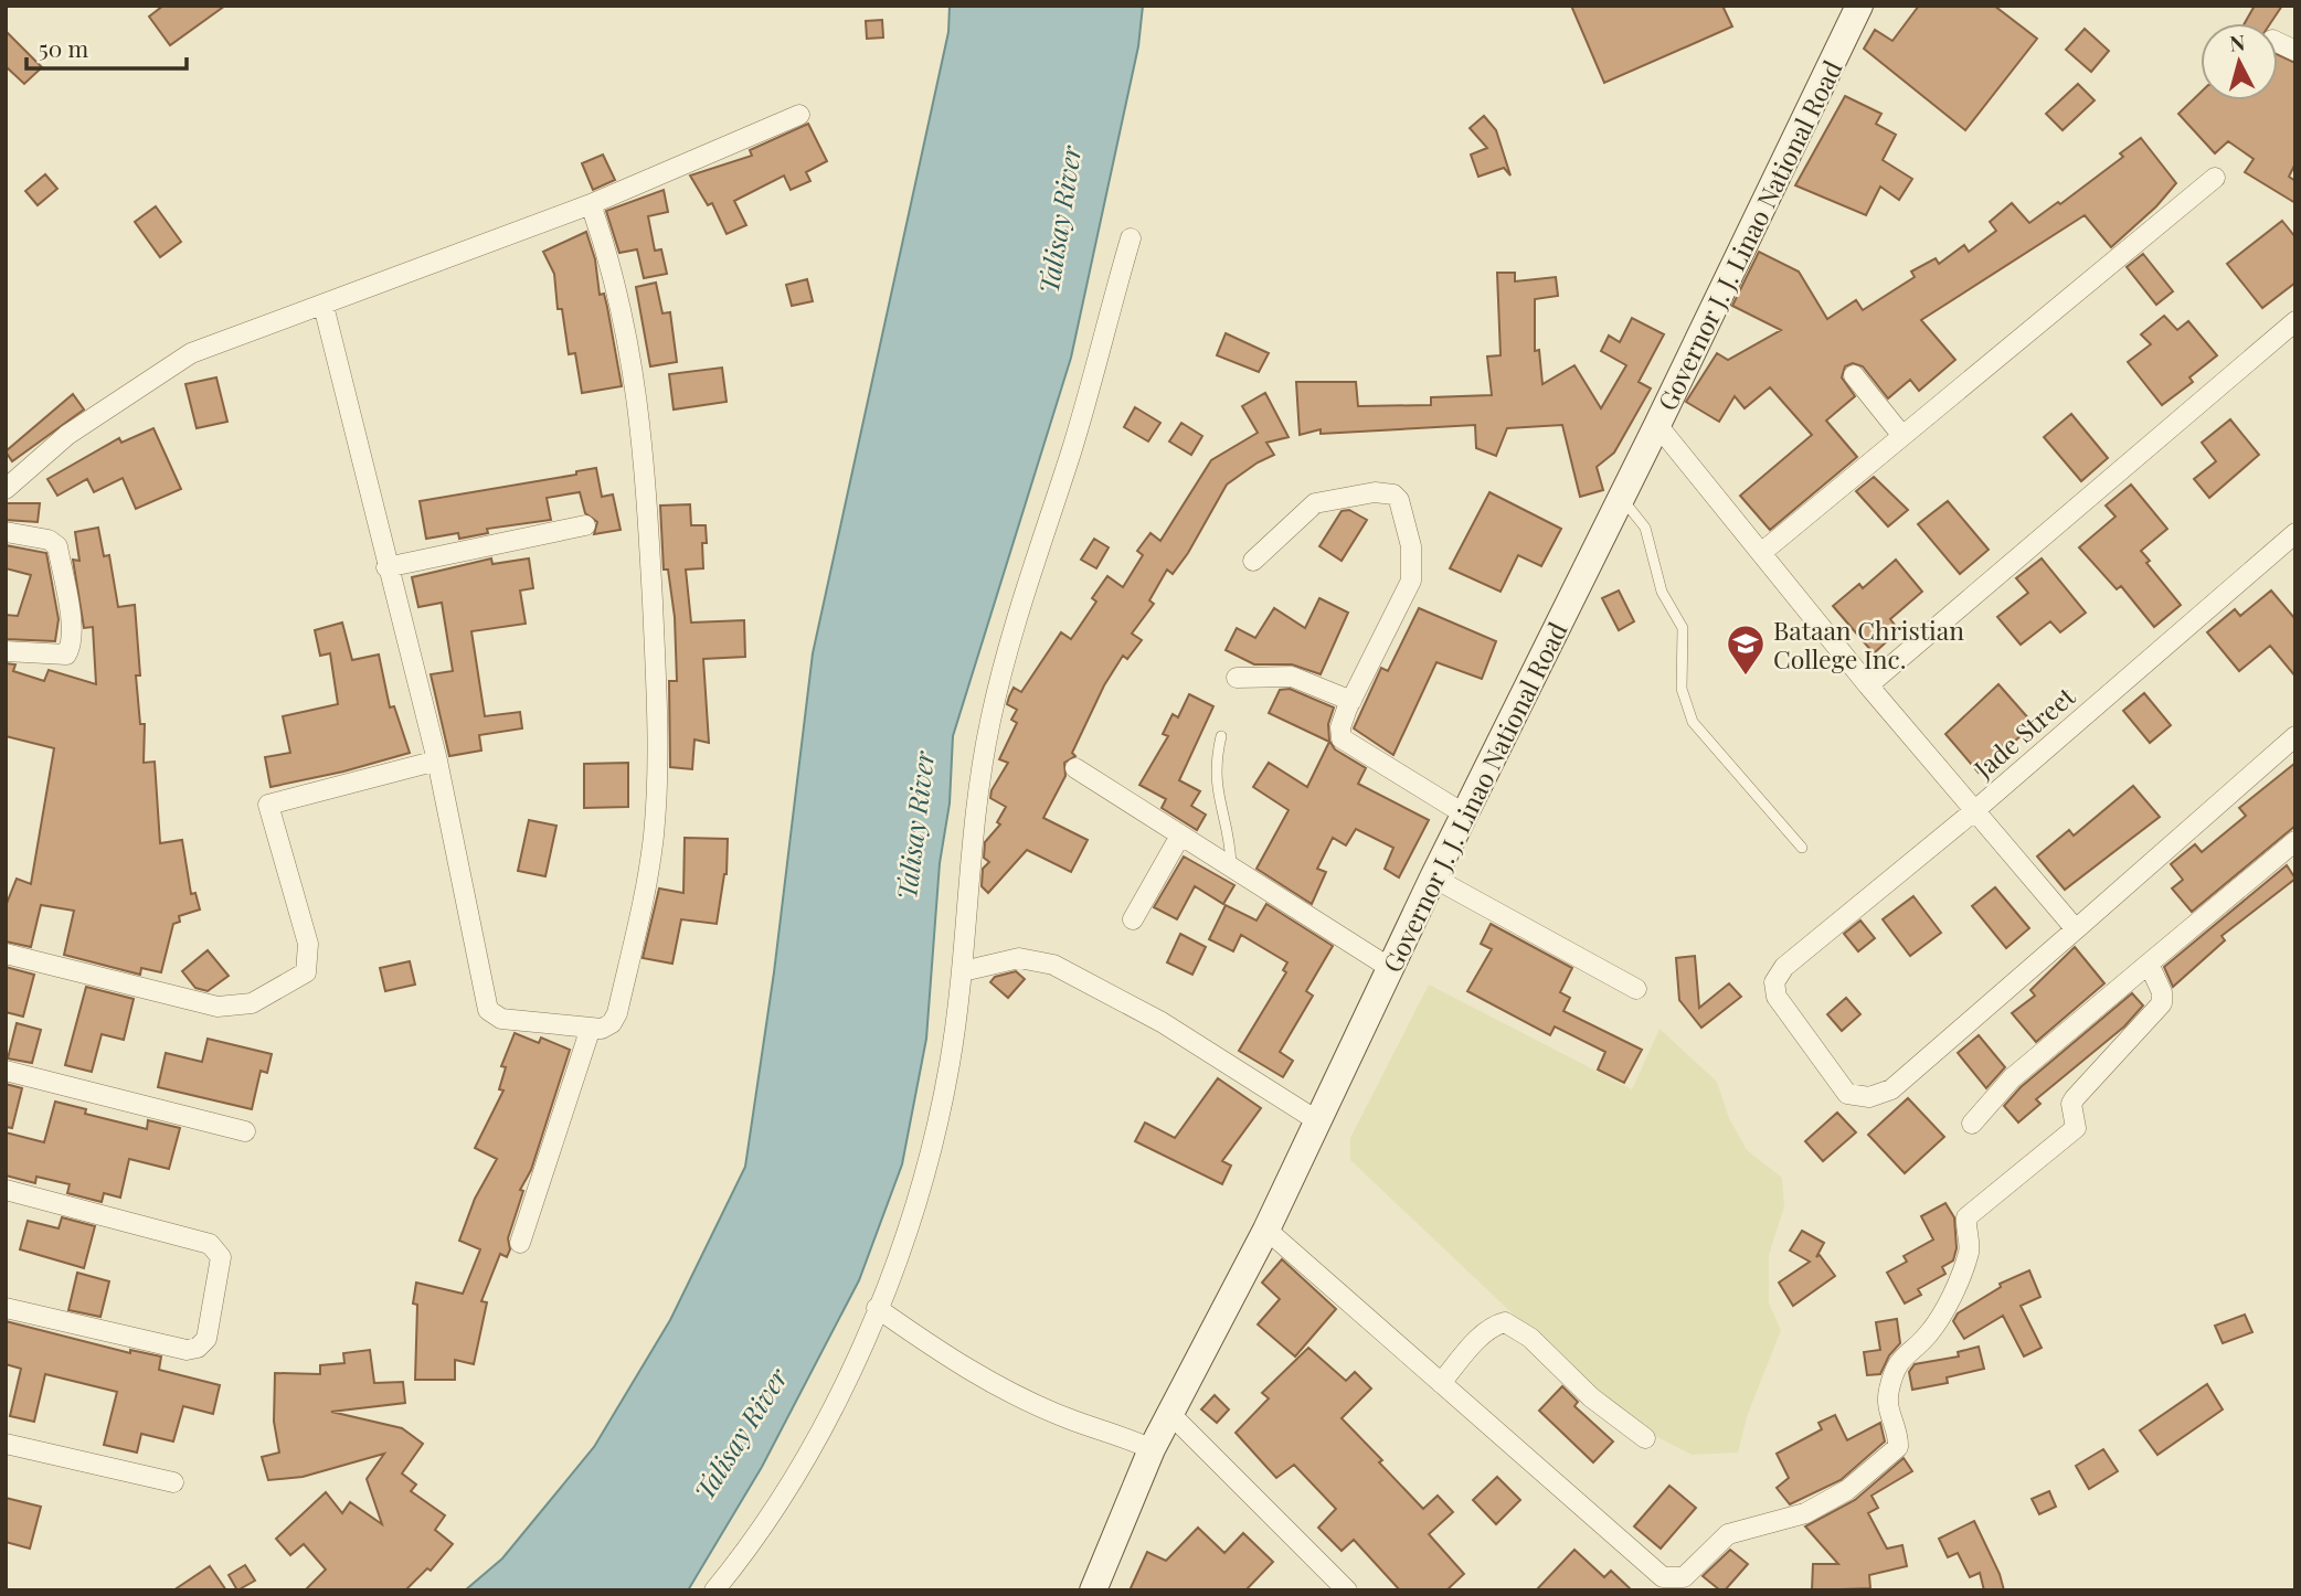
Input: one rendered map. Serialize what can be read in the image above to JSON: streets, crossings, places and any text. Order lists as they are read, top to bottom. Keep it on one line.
{"streets":{"main road":["Governor J. J. Linao National Road"],"street":["Jade Street"]},"water":["Talisay River"],"places":{"school or university":["Bataan Christian College Inc."]},"scale_bar":"50 m","north":"top"}
